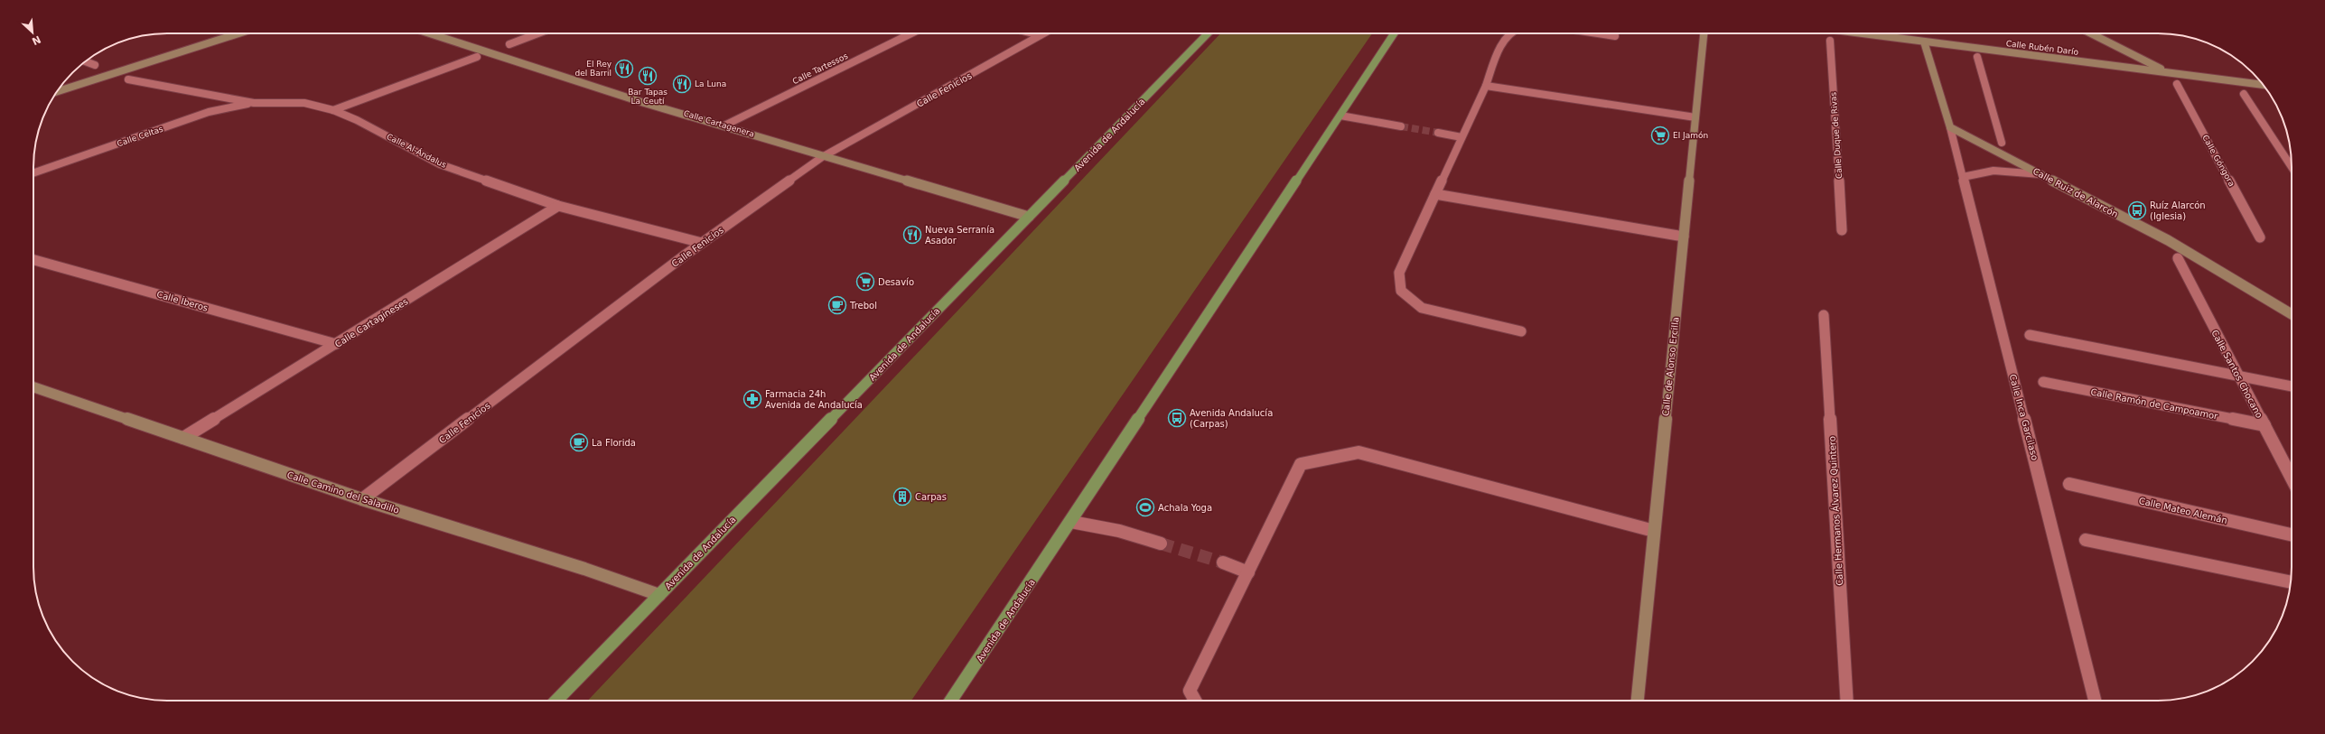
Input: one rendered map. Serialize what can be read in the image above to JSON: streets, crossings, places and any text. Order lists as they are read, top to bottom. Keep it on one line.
{"streets":{"main road":["Avenida de Andalucía"],"street":["Calle Rubén Darío","Calle Tartessos","Calle Fenicios","Calle Cartagenera","Calle Duque de Rivas","Calle Celtas","Calle Al-Ándalus","Calle Góngora","Calle Ruiz de Alarcón","Calle Íberos","Calle Cartagineses","Calle de Alonso Ercilla","Calle Santos Chocano","Calle Ramón de Campoamor","Calle Inca Garcilaso","Calle Camino del Saladillo","Calle Mateo Alemán","Calle Hermanos Álvarez Quintero"]},"crossings":[["Calle Tartessos","Calle Cartagenera"],["Calle Fenicios","Calle Cartagenera"],["Calle Fenicios","Calle Al-Ándalus"],["Calle Fenicios","Calle Camino del Saladillo"],["Calle Cartagenera","Avenida de Andalucía"],["Avenida de Andalucía","Calle Camino del Saladillo"],["Calle Celtas","Calle Al-Ándalus"],["Calle Al-Ándalus","Calle Cartagineses"],["Calle Ruiz de Alarcón","Calle Inca Garcilaso"],["Calle Íberos","Calle Cartagineses"],["Calle Cartagineses","Calle Camino del Saladillo"],["Calle Santos Chocano","Calle Ramón de Campoamor"]],"places":{"restaurant":["El Rey del Barril","Bar Tapas La Ceutí","La Luna","Nueva Serranía Asador"],"supermarket":["El Jamón","Desavío"],"bus stop":["Ruíz Alarcón (Iglesia)","Avenida Andalucía (Carpas)"],"cafe":["Trebol","La Florida"],"pharmacy":["Farmacia 24h Avenida de Andalucía"],"building":["Carpas"],"sports":["Achala Yoga"]},"north":"bottom right"}
